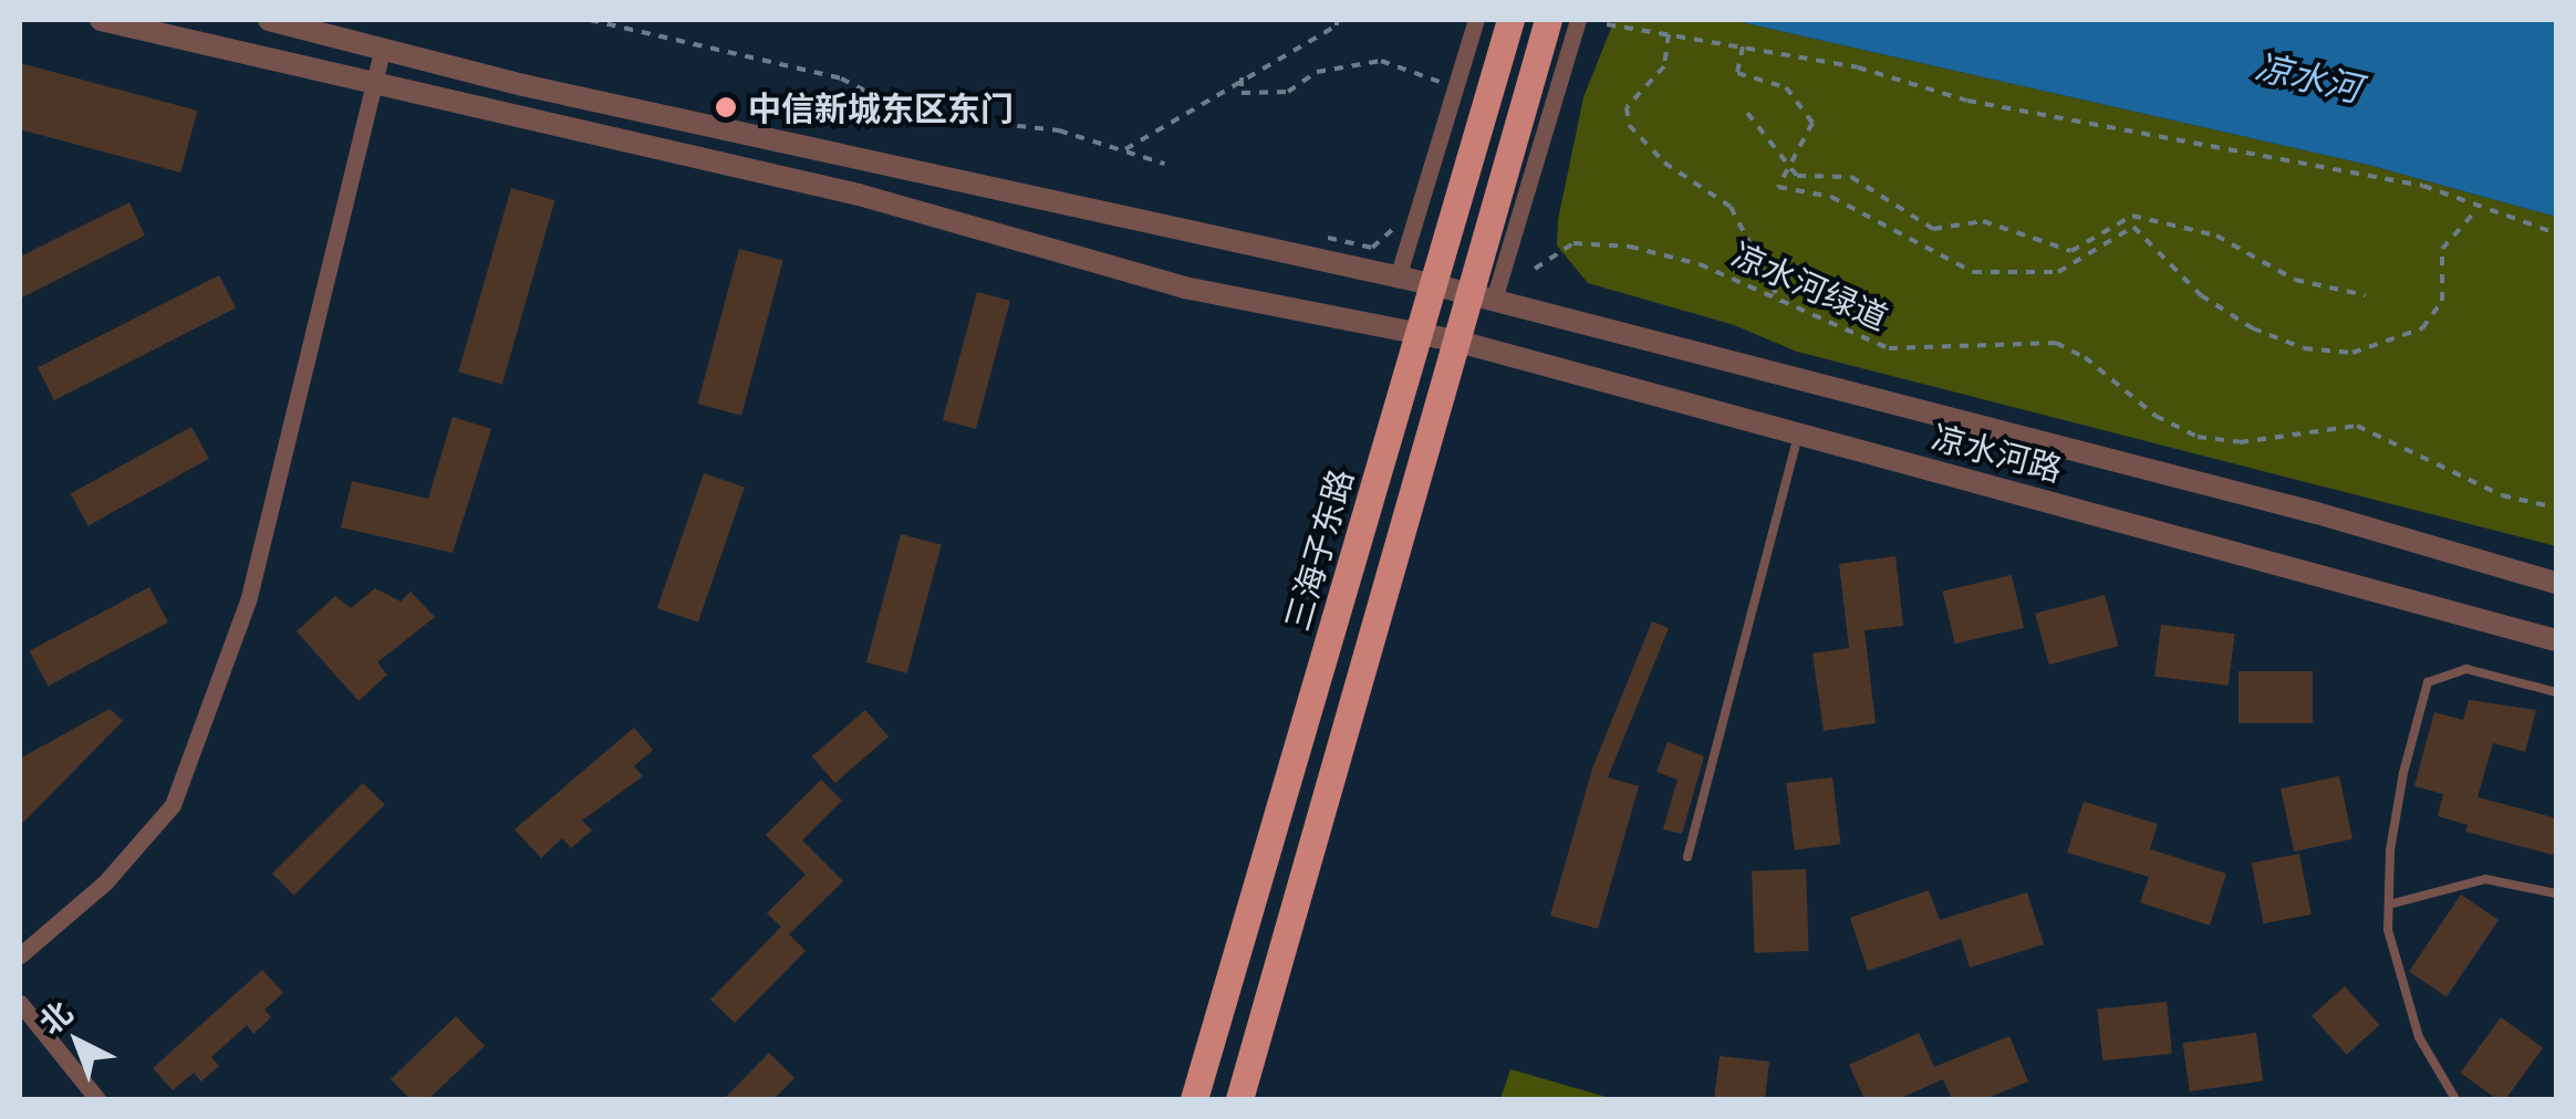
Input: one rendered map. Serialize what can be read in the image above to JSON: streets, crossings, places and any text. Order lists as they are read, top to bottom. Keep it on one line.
{"streets":{"main road":["三海子东路"],"street":["凉水河路"],"path":["凉水河绿道"]},"crossings":[["凉水河路","三海子东路"]],"water":["凉水河"],"places":["中信新城东区东门"],"north":"top left"}
